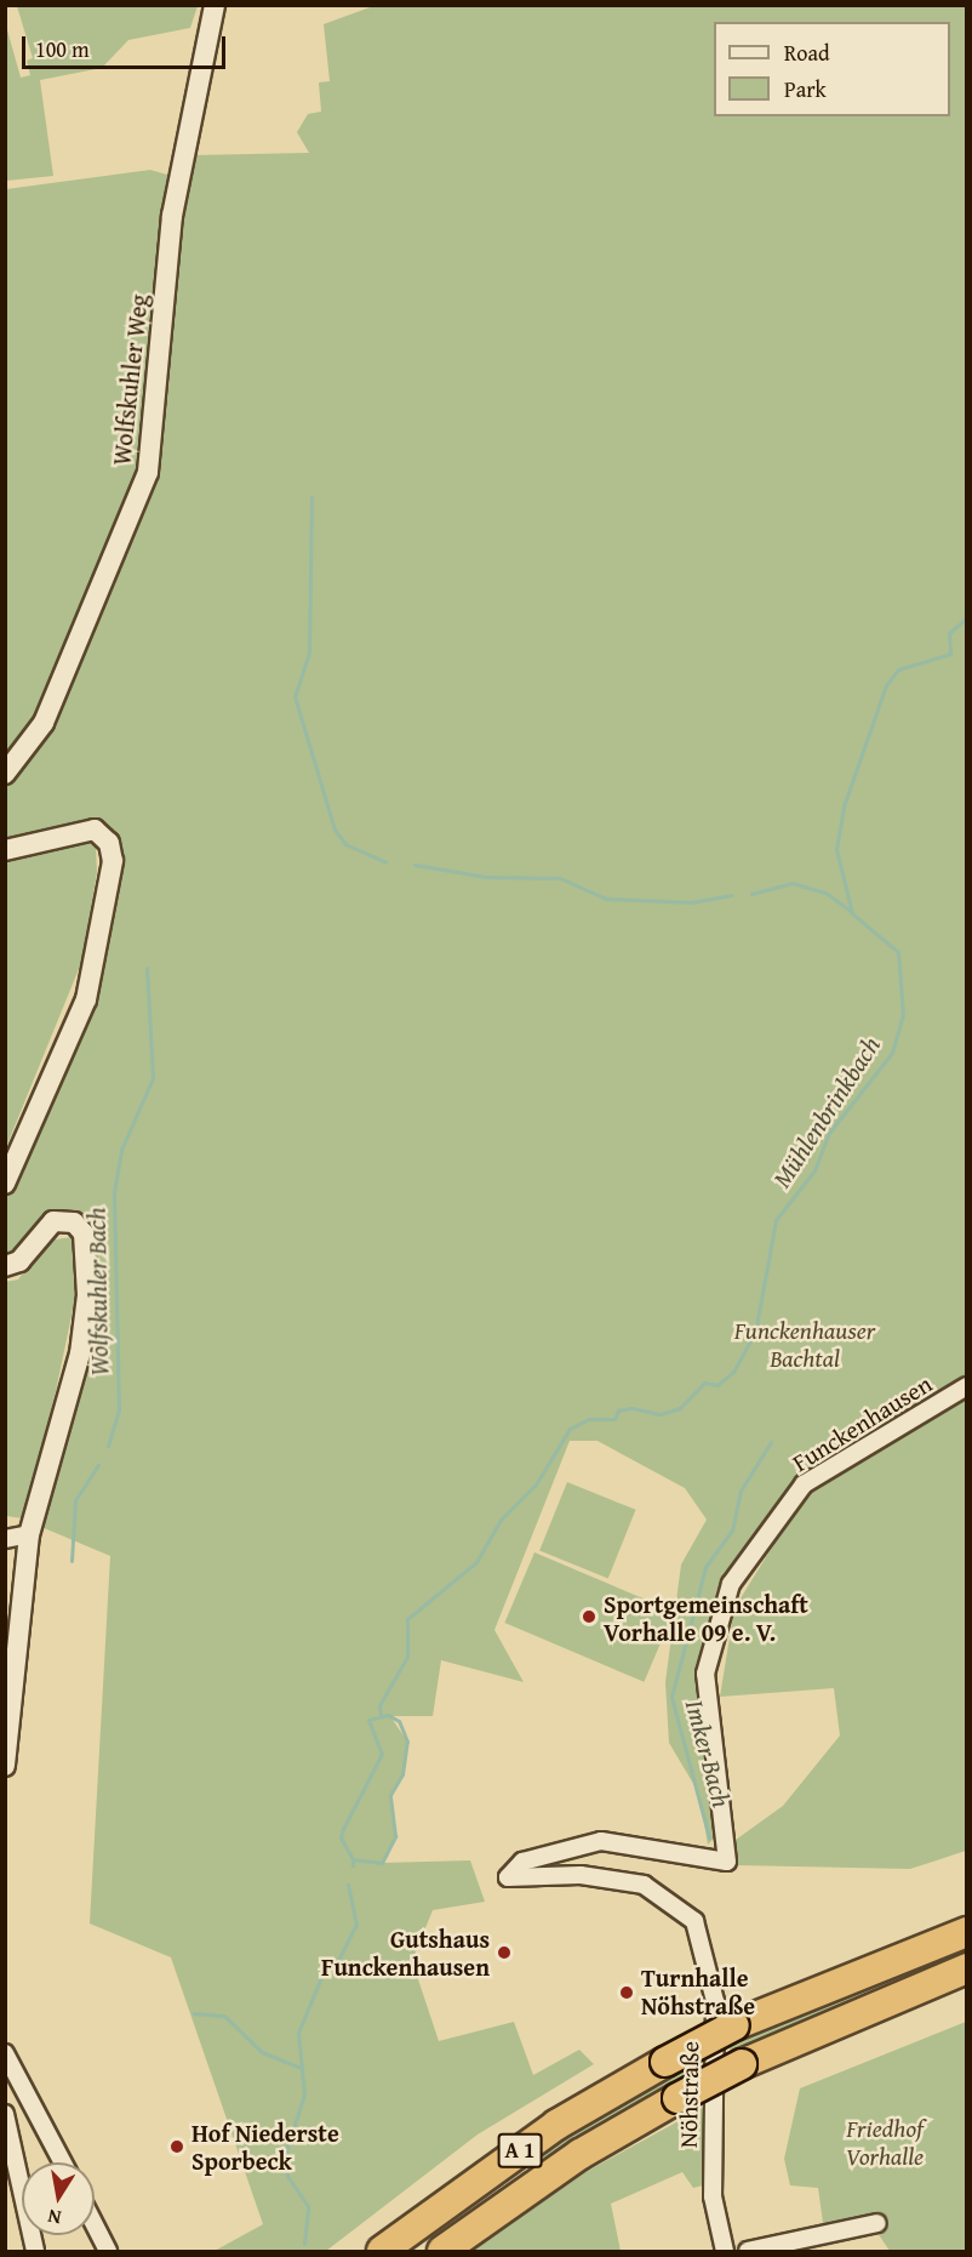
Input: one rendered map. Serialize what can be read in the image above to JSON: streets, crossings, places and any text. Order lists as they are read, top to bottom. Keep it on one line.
{"streets":{"highway":["A 1"],"street":["Wolfskuhler Weg","Funckenhausen","Nöhstraße"]},"crossings":[["Funckenhausen","Nöhstraße"]],"water":["Mühlenbrinkbach","Wolfskuhler Bach","Imker Bach"],"parks":["Funckenhauser Bachtal","Friedhof Vorhalle"],"places":["Sportgemeinschaft Vorhalle 09 e. V.","Gutshaus Funckenhausen","Turnhalle Nöhstraße","Hof Niederste Sporbeck"],"legend":["Road","Park"],"scale_bar":"100 m","north":"bottom"}
